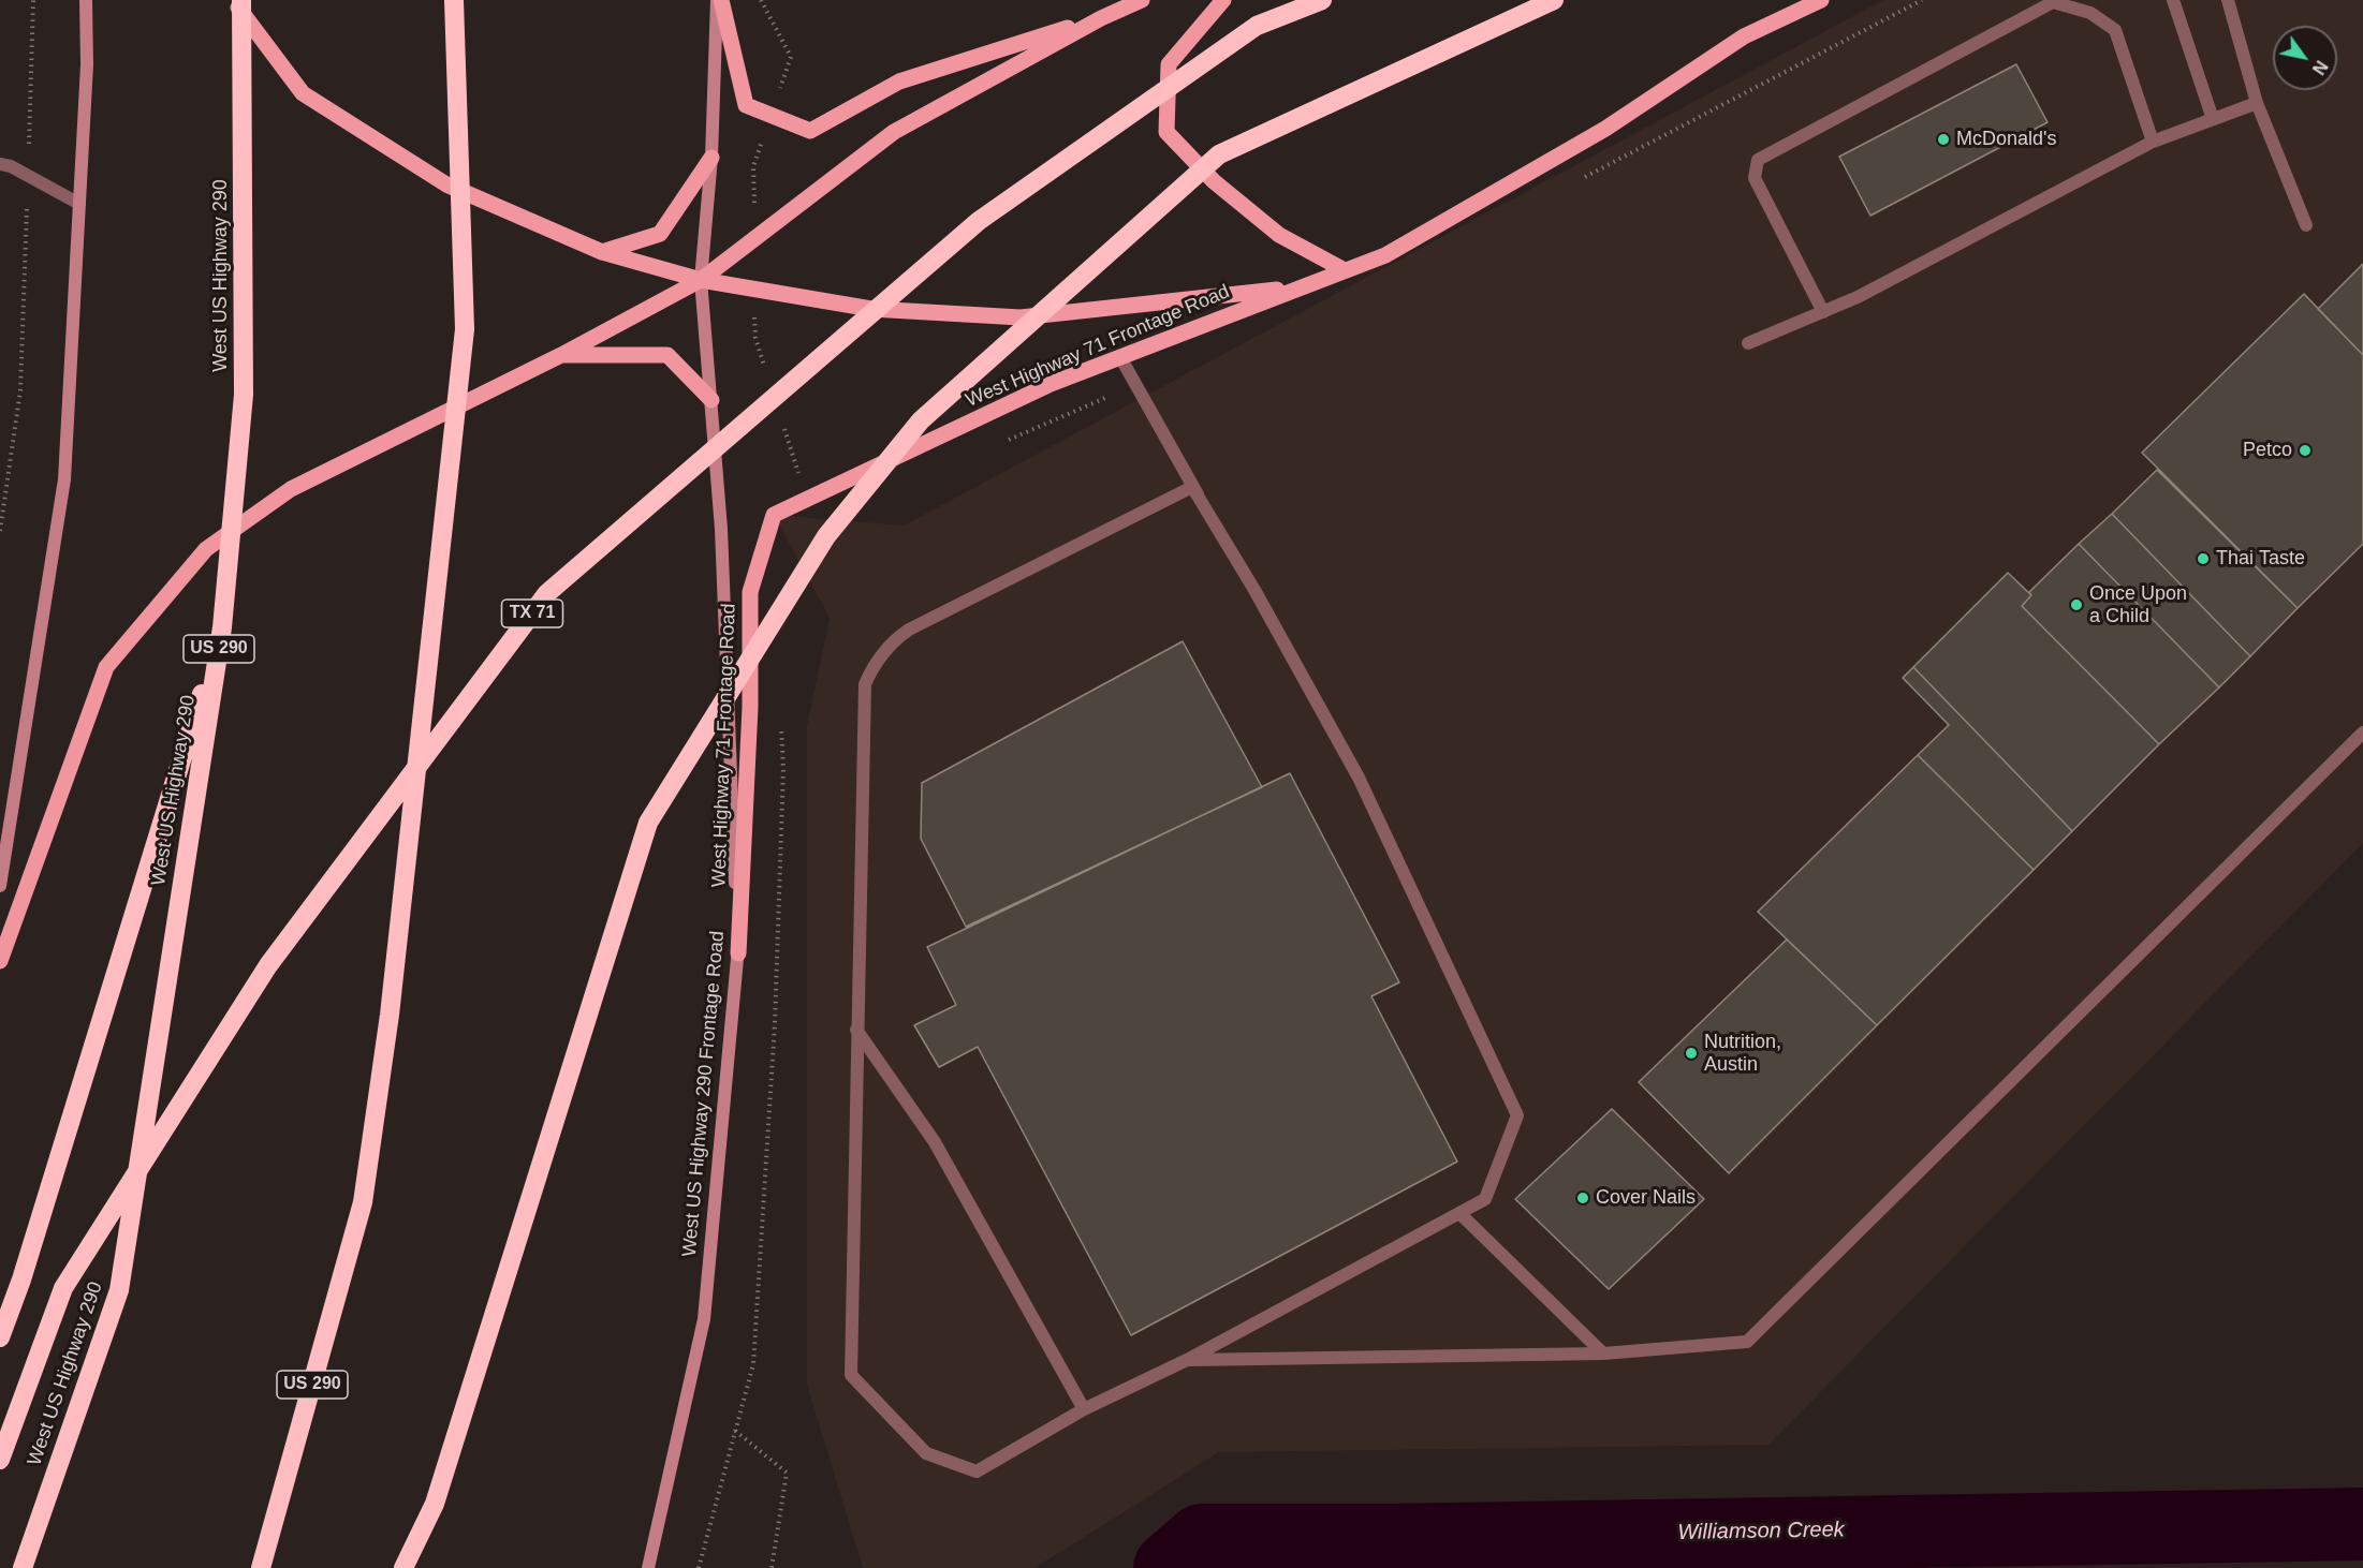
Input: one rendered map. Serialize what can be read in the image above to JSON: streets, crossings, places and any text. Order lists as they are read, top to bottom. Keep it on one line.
{"streets":{"highway":["West US Highway 290","TX 71","US 290"],"main road":["West Highway 71 Frontage Road","West US Highway 290 Frontage Road"]},"crossings":[["West Highway 71 Frontage Road","West US Highway 290 Frontage Road"]],"water":["Williamson Creek"],"places":["McDonald's","Petco","Thai Taste","Once Upon a Child","Nutrition, Austin","Cover Nails"],"north":"bottom right"}
